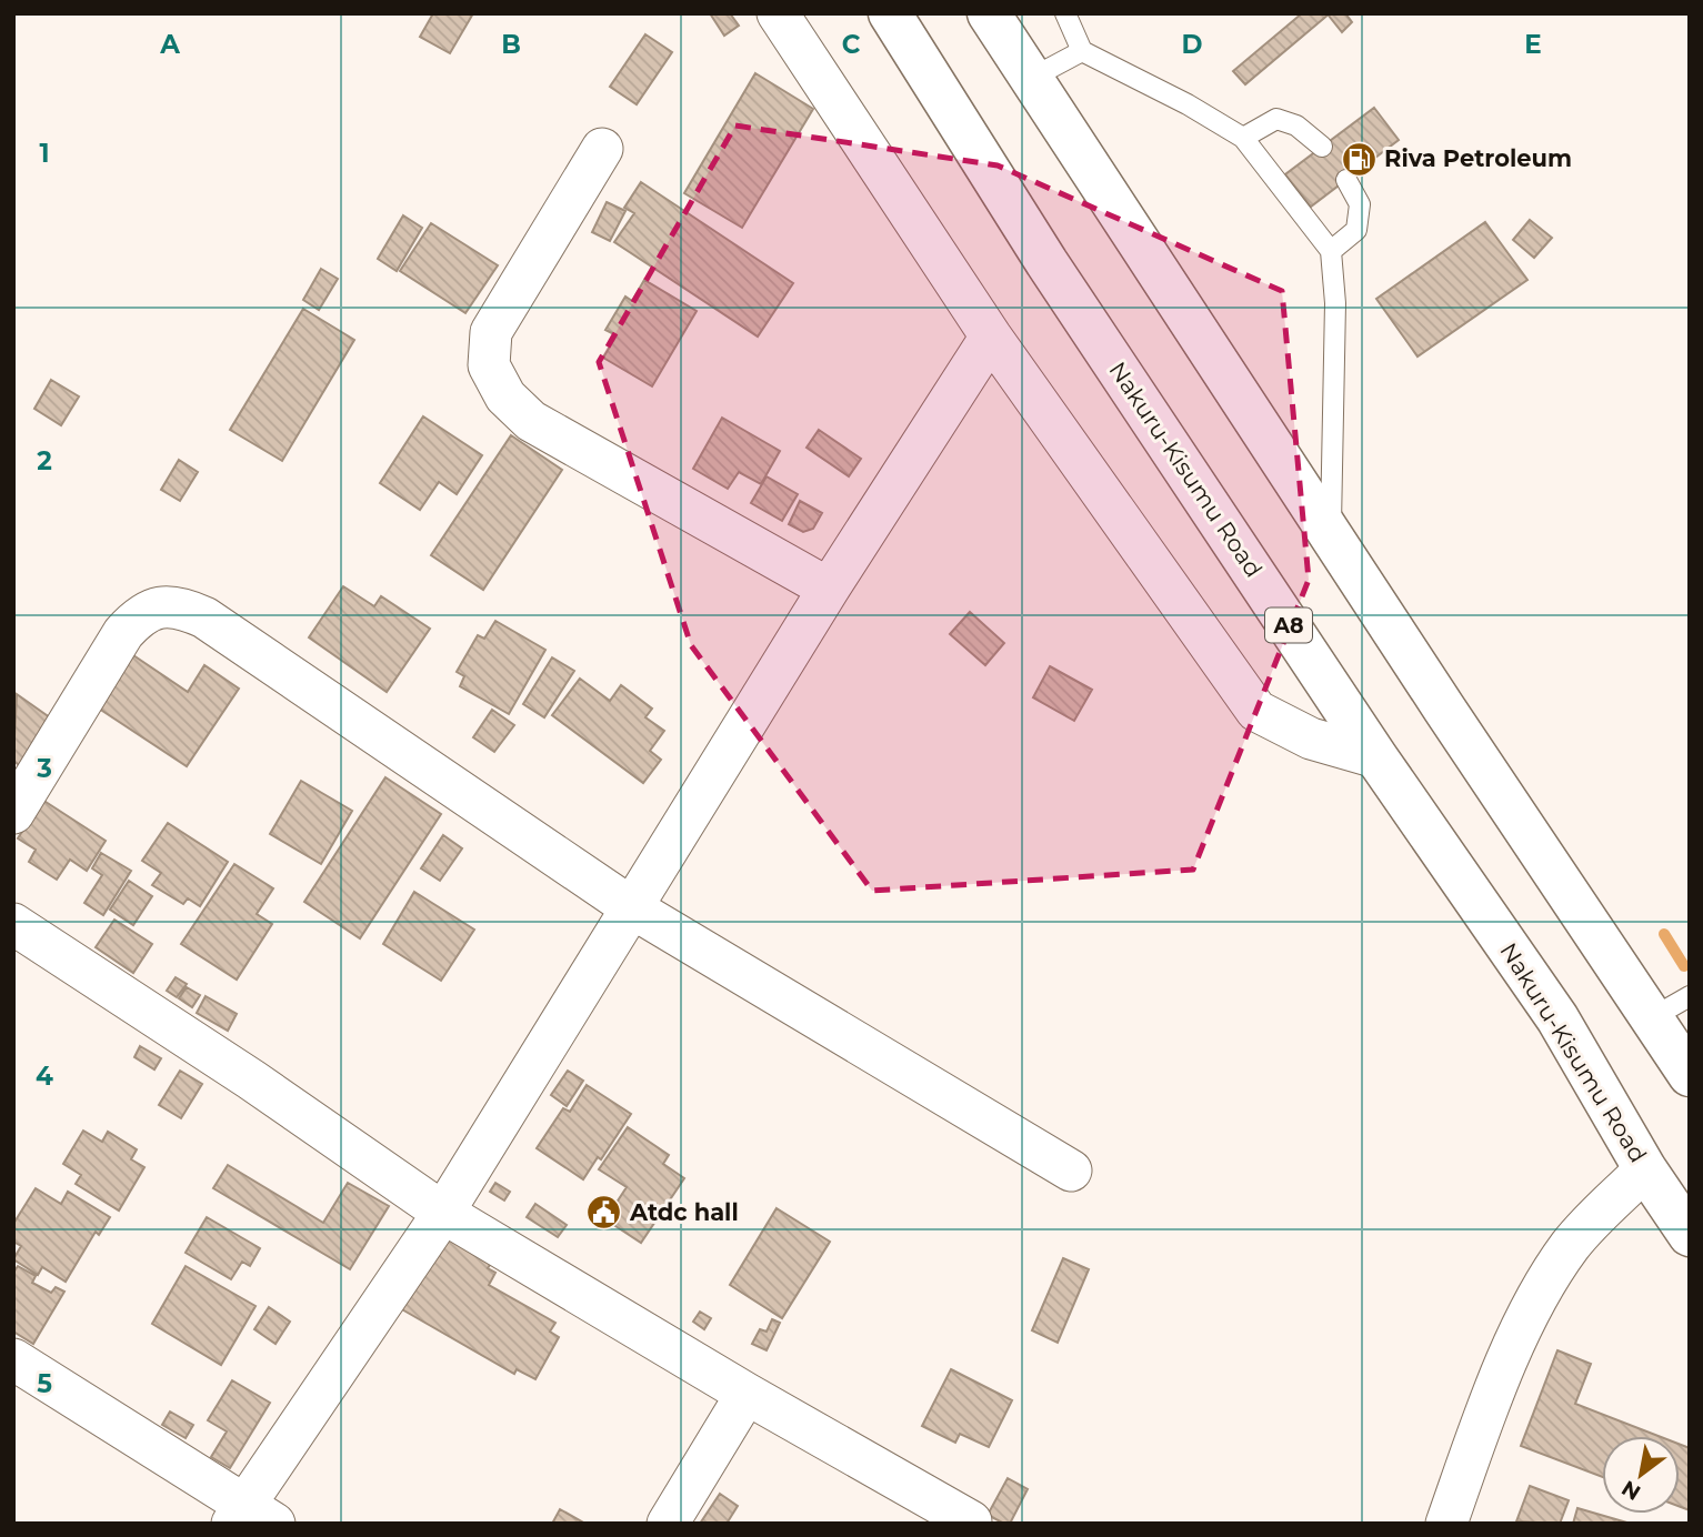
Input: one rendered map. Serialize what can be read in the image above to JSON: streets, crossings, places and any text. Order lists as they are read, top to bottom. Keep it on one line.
{"streets":{"highway":["Nakuru-Kisumu Road","A8"]},"places":{"fuel station":["Riva Petroleum"],"public building":["Atdc hall"]},"north":"bottom left","grid":{"columns":["A","B","C","D","E"],"rows":["1","2","3","4","5"]}}
